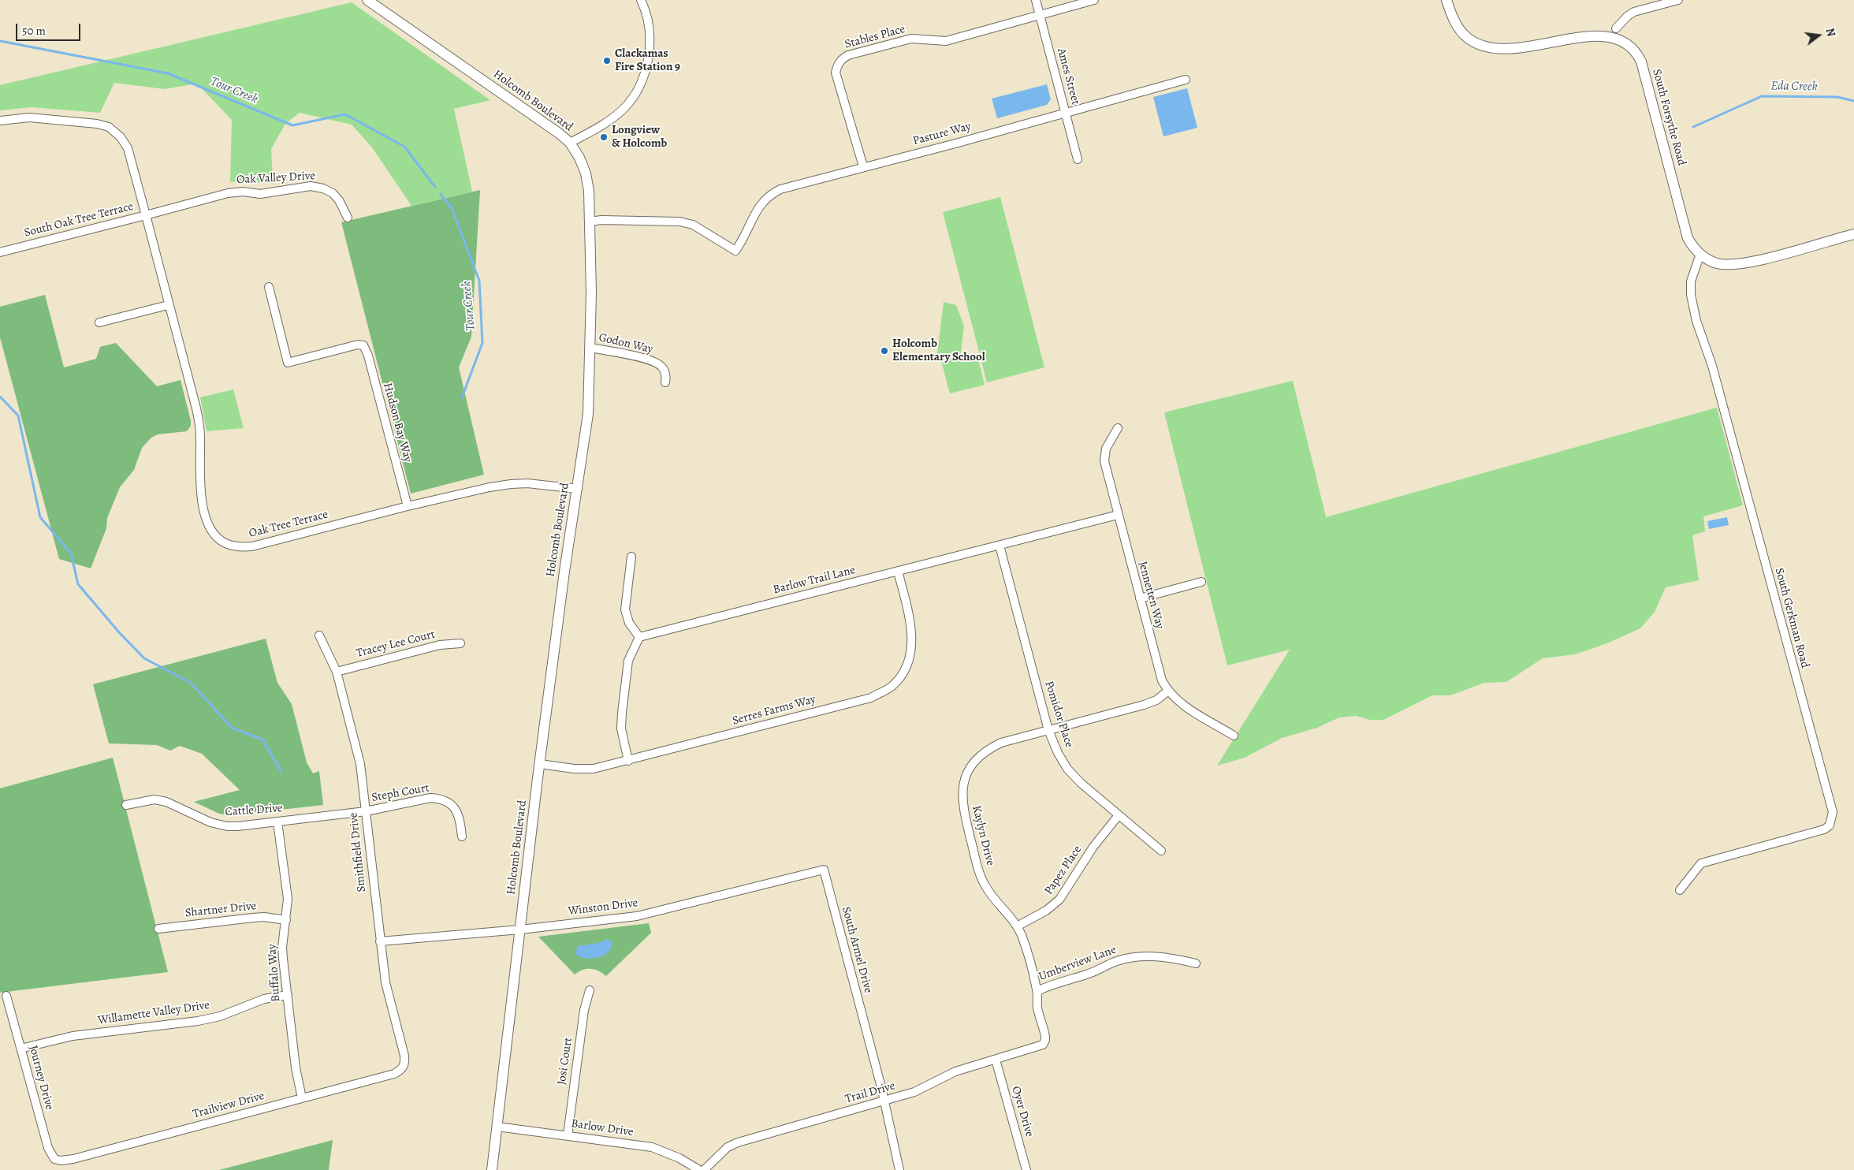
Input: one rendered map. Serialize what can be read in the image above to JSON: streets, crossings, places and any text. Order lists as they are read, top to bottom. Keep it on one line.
{"streets":{"street":["Stables Place","Ames Street","Holcomb Boulevard","South Forsythe Road","Pasture Way","Oak Valley Drive","South Oak Tree Terrace","Godon Way","Hudson Bay Way","Oak Tree Terrace","Barlow Trail Lane","Jennetten Way","South Gerkman Road","Tracey Lee Court","Serres Farms Way","Pomidor Place","Steph Court","Cattle Drive","Kaylyn Drive","Smithfield Drive","Papez Place","Winston Drive","Shartner Drive","South Armel Drive","Umberview Lane","Buffalo Way","Willamette Valley Drive","Josi Court","Journey Drive","Trail Drive","Trailview Drive","Oyer Drive","Barlow Drive"]},"crossings":[["Stables Place","Ames Street"],["Stables Place","Pasture Way"],["Ames Street","Pasture Way"],["Holcomb Boulevard","Pasture Way"],["Holcomb Boulevard","Godon Way"],["Holcomb Boulevard","Oak Tree Terrace"],["Holcomb Boulevard","Serres Farms Way"],["Holcomb Boulevard","Winston Drive"],["Holcomb Boulevard","Barlow Drive"],["South Forsythe Road","South Gerkman Road"],["Oak Valley Drive","South Oak Tree Terrace"],["Oak Valley Drive","Oak Tree Terrace"],["South Oak Tree Terrace","Oak Tree Terrace"],["Hudson Bay Way","Oak Tree Terrace"],["Barlow Trail Lane","Jennetten Way"],["Barlow Trail Lane","Serres Farms Way"],["Barlow Trail Lane","Pomidor Place"],["Jennetten Way","Kaylyn Drive"],["Tracey Lee Court","Smithfield Drive"],["Pomidor Place","Kaylyn Drive"],["Pomidor Place","Papez Place"],["Steph Court","Cattle Drive"],["Steph Court","Smithfield Drive"],["Cattle Drive","Smithfield Drive"],["Cattle Drive","Buffalo Way"],["Kaylyn Drive","Papez Place"],["Kaylyn Drive","Umberview Lane"],["Kaylyn Drive","Trail Drive"],["Smithfield Drive","Winston Drive"],["Smithfield Drive","Trailview Drive"],["Winston Drive","South Armel Drive"],["Shartner Drive","Buffalo Way"],["South Armel Drive","Trail Drive"],["Buffalo Way","Willamette Valley Drive"],["Buffalo Way","Trailview Drive"],["Willamette Valley Drive","Journey Drive"],["Josi Court","Barlow Drive"],["Journey Drive","Trailview Drive"],["Trail Drive","Oyer Drive"]],"water":["Eda Creek","Tour Creek"],"places":["Clackamas Fire Station 9","Longview & Holcomb","Holcomb Elementary School"],"scale_bar":"50 m","north":"right"}
